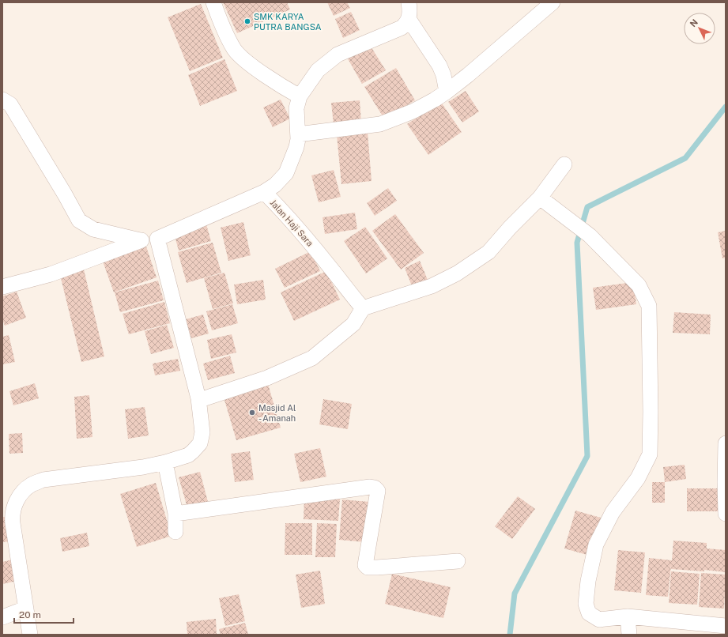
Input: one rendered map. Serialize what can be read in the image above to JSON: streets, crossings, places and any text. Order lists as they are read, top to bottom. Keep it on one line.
{"streets":{"street":["Jalan Haji Sara"]},"places":["SMK KARYA PUTRA BANGSA","Masjid Al - Amanah"],"scale_bar":"20 m","north":"top left"}
